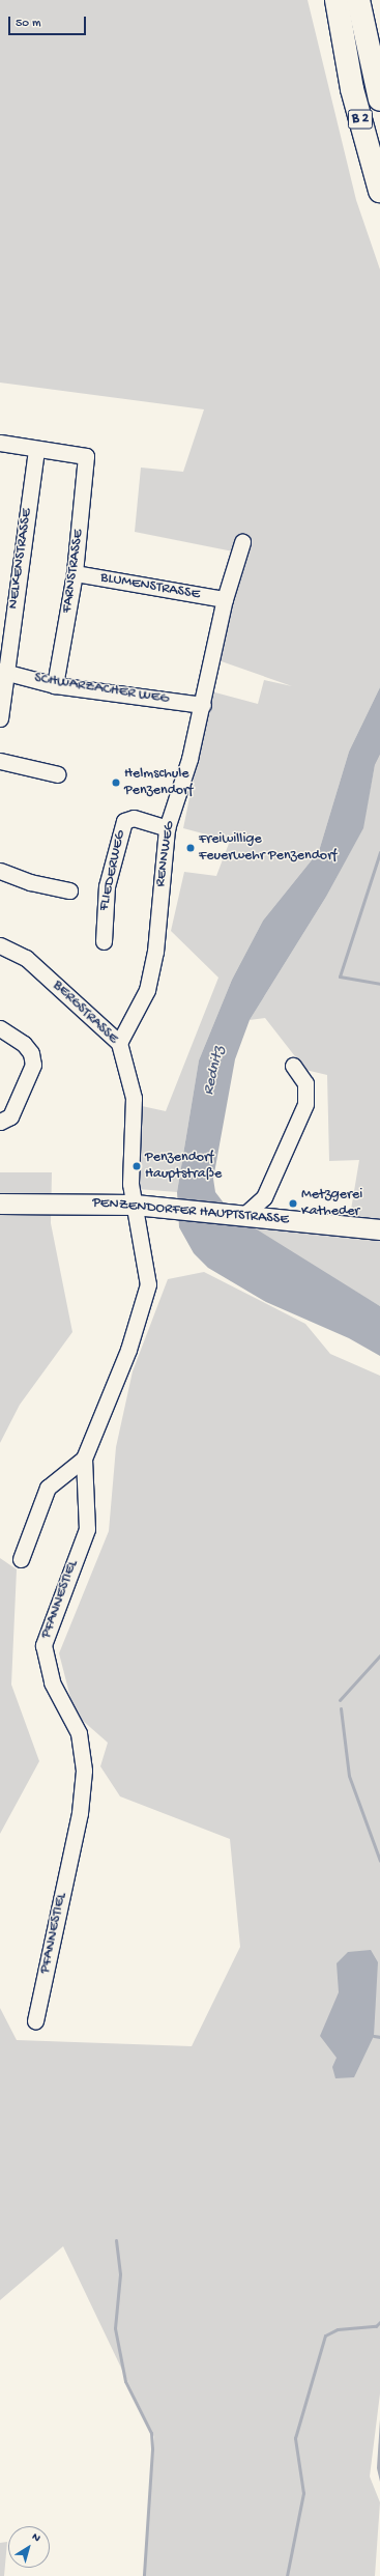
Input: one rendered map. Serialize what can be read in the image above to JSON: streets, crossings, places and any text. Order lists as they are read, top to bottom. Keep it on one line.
{"streets":{"highway":["B 2"],"main road":["PENZENDORFER HAUPTSTRASSE"],"street":["NELKENSTRASSE","FARNSTRASSE","BLUMENSTRASSE","SCHWARZACHER WEG","RENNWEG","FLIEDERWEG","BERGSTRASSE","PFANNESTIEL"]},"crossings":[["NELKENSTRASSE","FARNSTRASSE"],["NELKENSTRASSE","SCHWARZACHER WEG"],["FARNSTRASSE","BLUMENSTRASSE"],["FARNSTRASSE","SCHWARZACHER WEG"],["BLUMENSTRASSE","RENNWEG"],["SCHWARZACHER WEG","RENNWEG"],["RENNWEG","FLIEDERWEG"],["RENNWEG","BERGSTRASSE"],["BERGSTRASSE","PENZENDORFER HAUPTSTRASSE"],["BERGSTRASSE","PFANNESTIEL"],["PENZENDORFER HAUPTSTRASSE","PFANNESTIEL"]],"water":["Rednitz"],"places":["Helmschule Penzendorf","Freiwillige Feuerwehr Penzendorf","Penzendorf Hauptstraße","Metzgerei Katheder"],"scale_bar":"50 m","north":"top right"}
